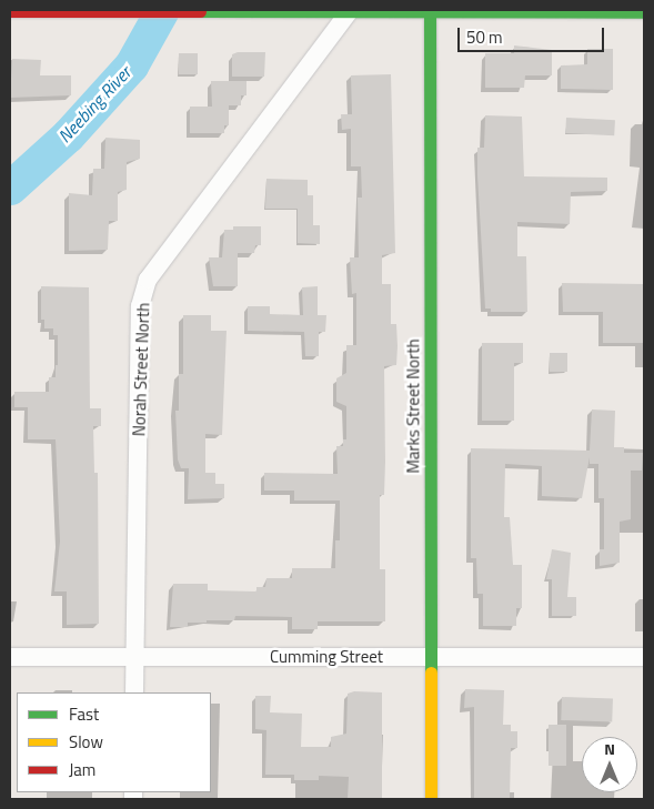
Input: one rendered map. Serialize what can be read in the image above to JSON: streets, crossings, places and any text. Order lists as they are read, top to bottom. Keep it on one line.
{"streets":{"street":["Norah Street North","Marks Street North","Cumming Street"]},"crossings":[["Norah Street North","Cumming Street"],["Marks Street North","Cumming Street"]],"water":["Neebing River"],"legend":["Fast","Slow","Jam"],"scale_bar":"50 m","north":"top"}
